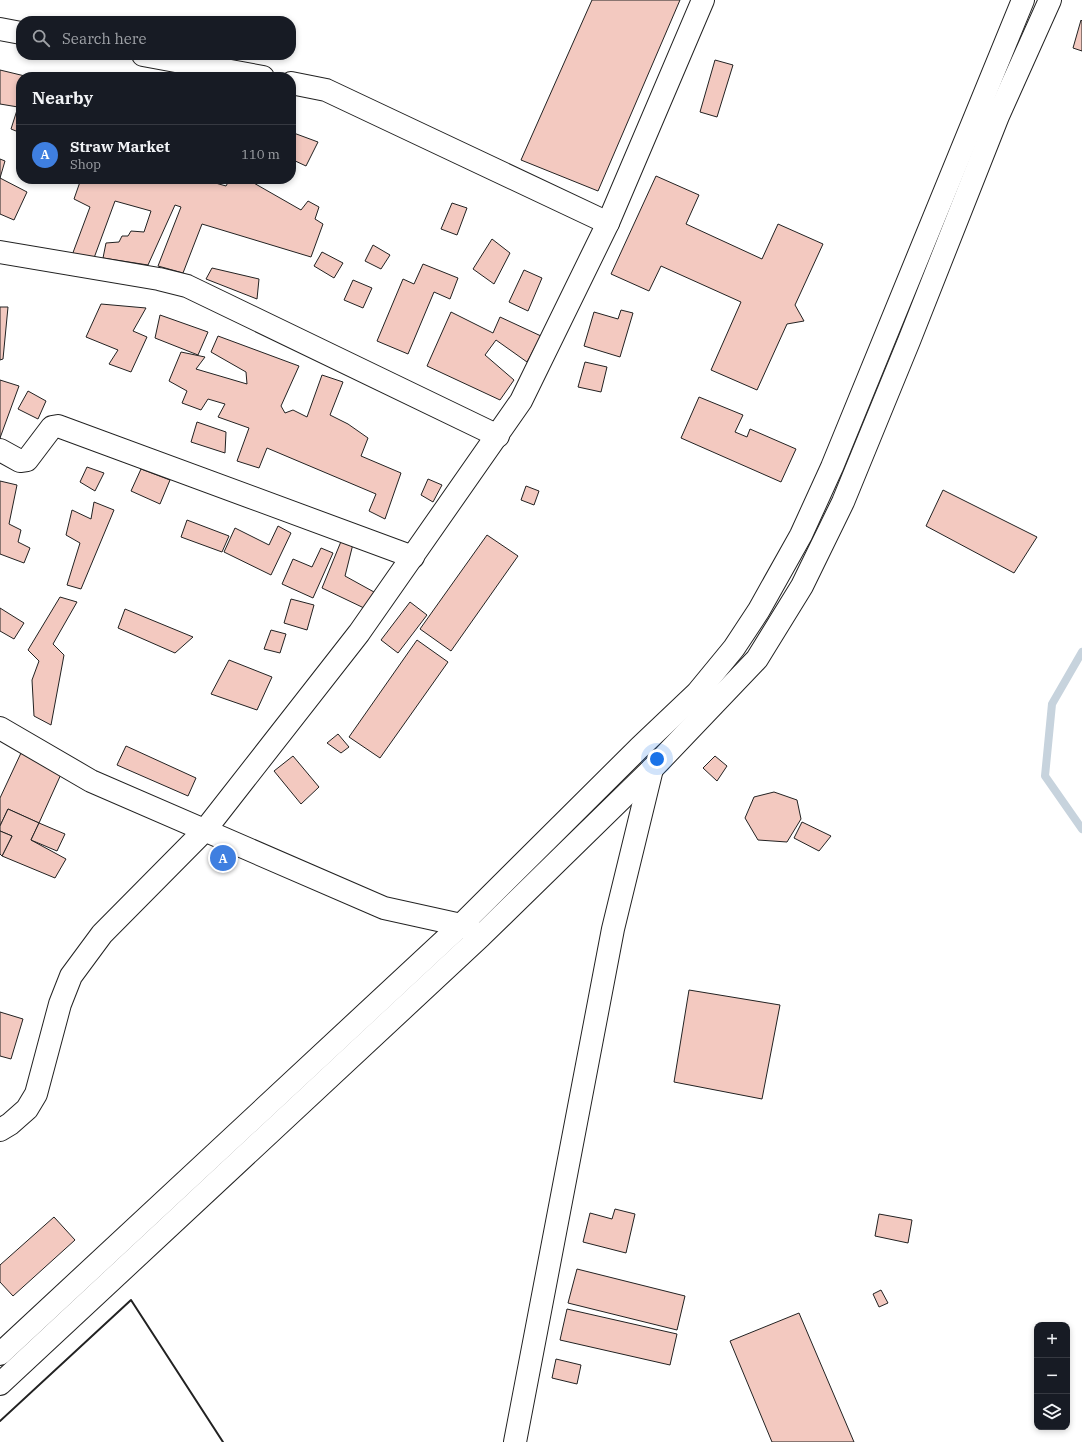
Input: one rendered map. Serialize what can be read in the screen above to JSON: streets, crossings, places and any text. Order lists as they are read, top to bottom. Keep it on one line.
{"page":{"search":"Search here","heading":"Nearby","list":[{"mark":"A","name":"Straw Market","note":"Shop","value":"110 m"}],"pins":"A","map_buttons":["+","−"]}}
